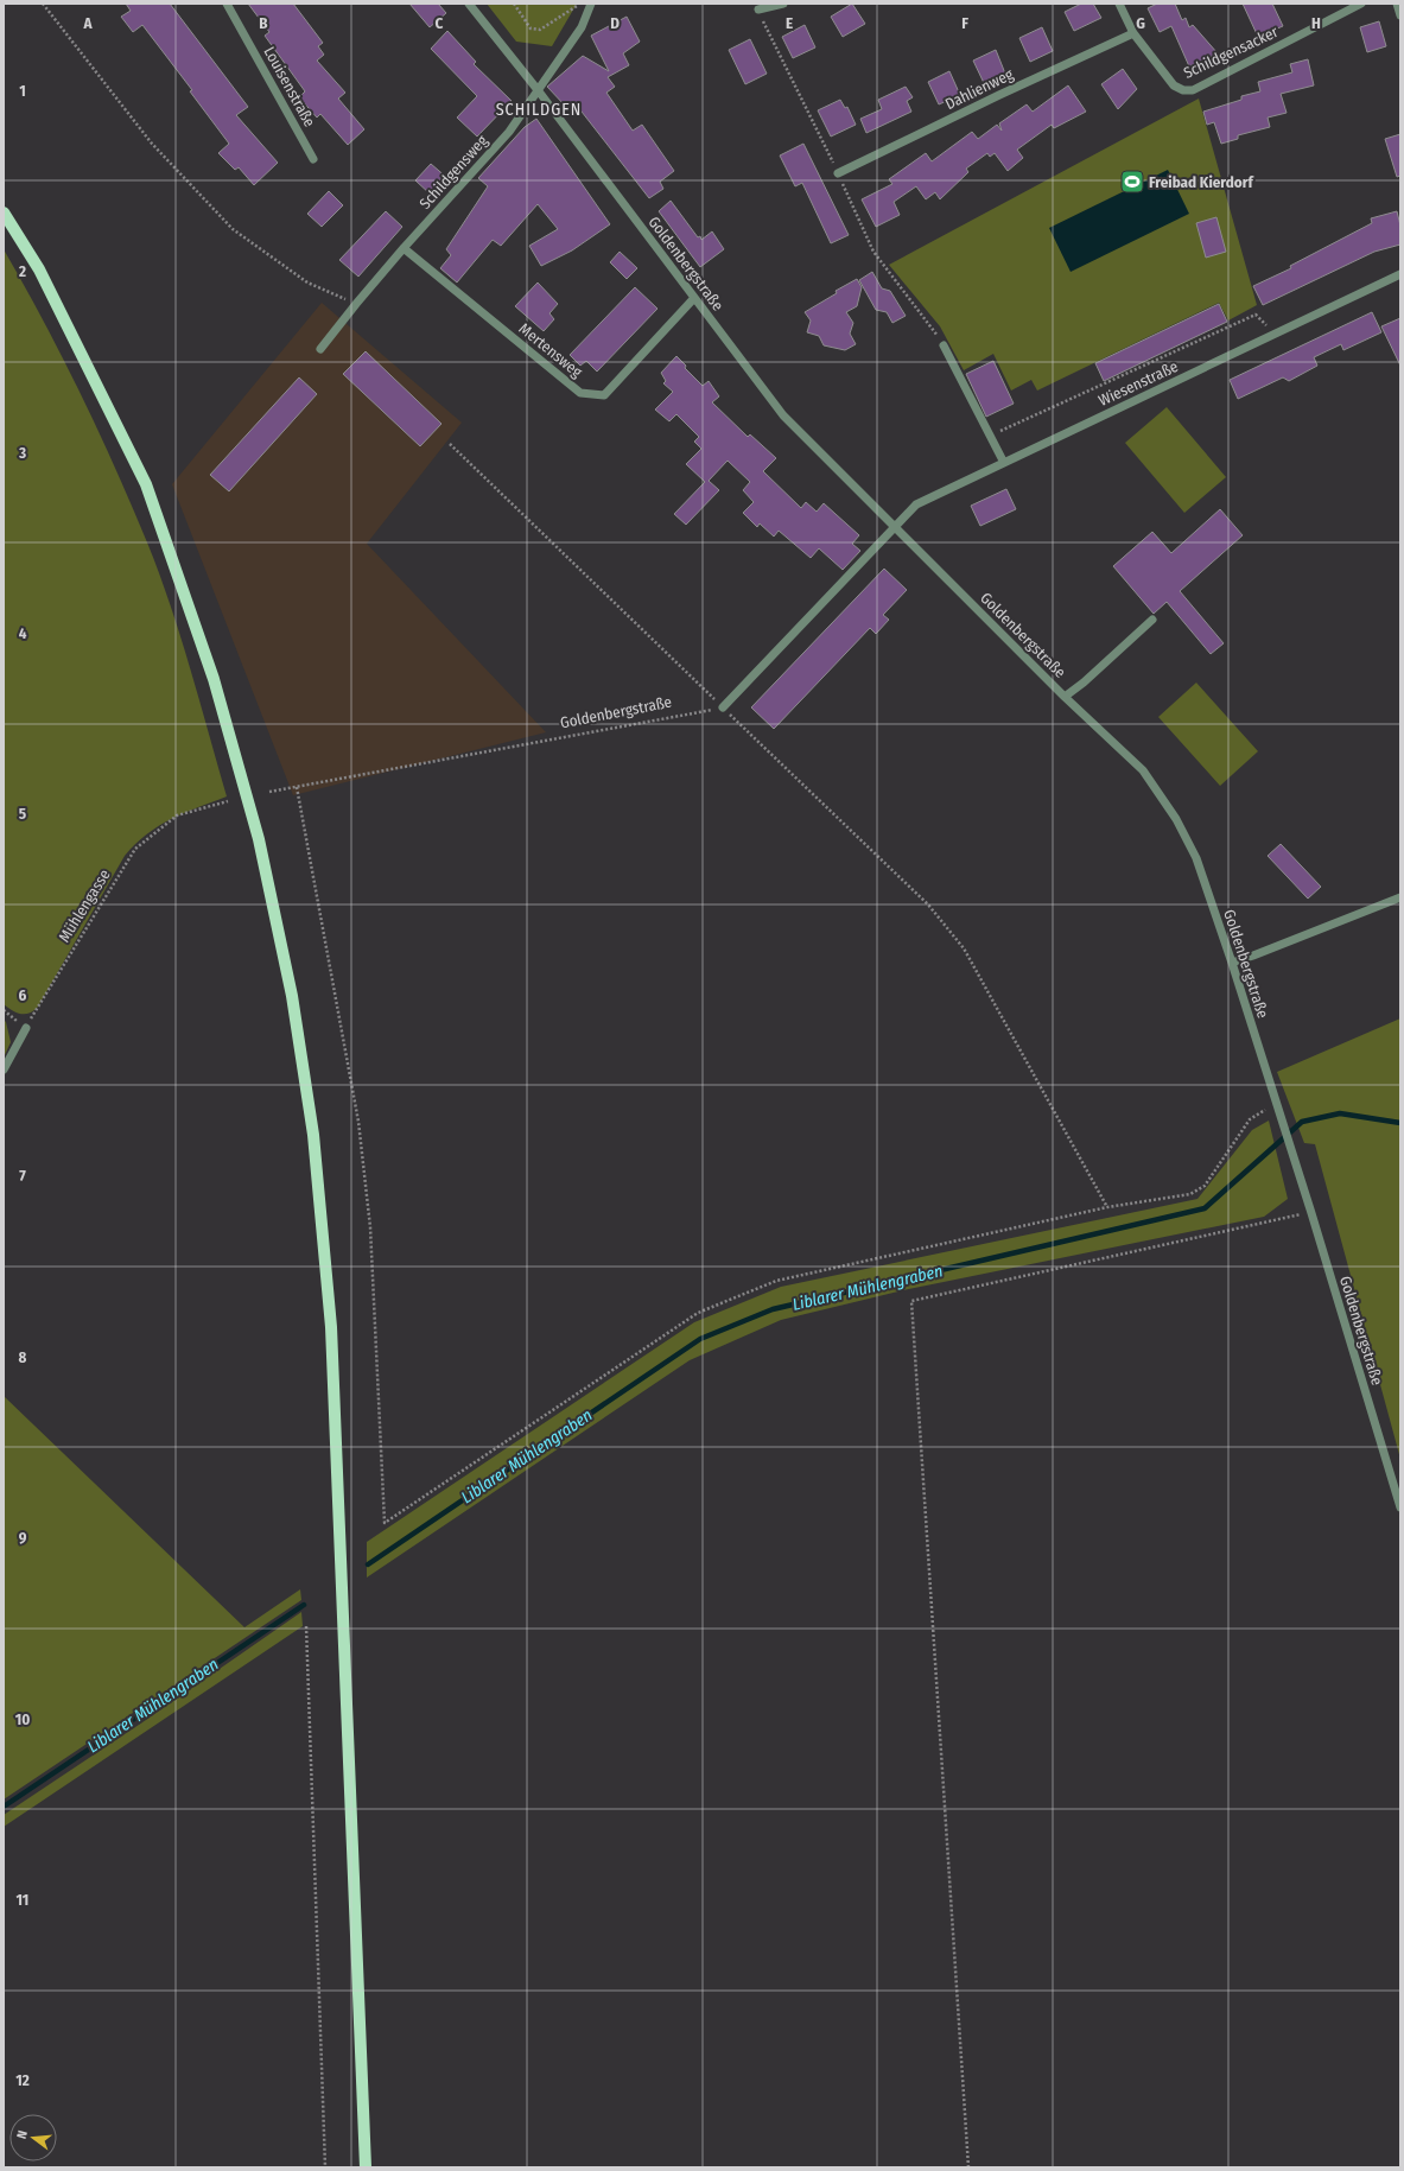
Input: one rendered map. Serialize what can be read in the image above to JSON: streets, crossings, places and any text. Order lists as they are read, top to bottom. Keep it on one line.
{"streets":{"street":["Schildgensacker","Louisenstraße","Dahlienweg","Schildgensweg","Goldenbergstraße","Mertensweg","Wiesenstraße"],"path":["Mühlengasse"]},"crossings":[["Schildgensacker","Dahlienweg"],["Schildgensweg","Goldenbergstraße"],["Schildgensweg","Mertensweg"],["Goldenbergstraße","Mertensweg"],["Goldenbergstraße","Wiesenstraße"]],"districts":["SCHILDGEN"],"water":["Liblarer Mühlengraben"],"places":{"sports":["Freibad Kierdorf"]},"north":"left","grid":{"columns":["A","B","C","D","E","F","G","H"],"rows":["1","2","3","4","5","6","7","8","9","10","11","12"]}}
